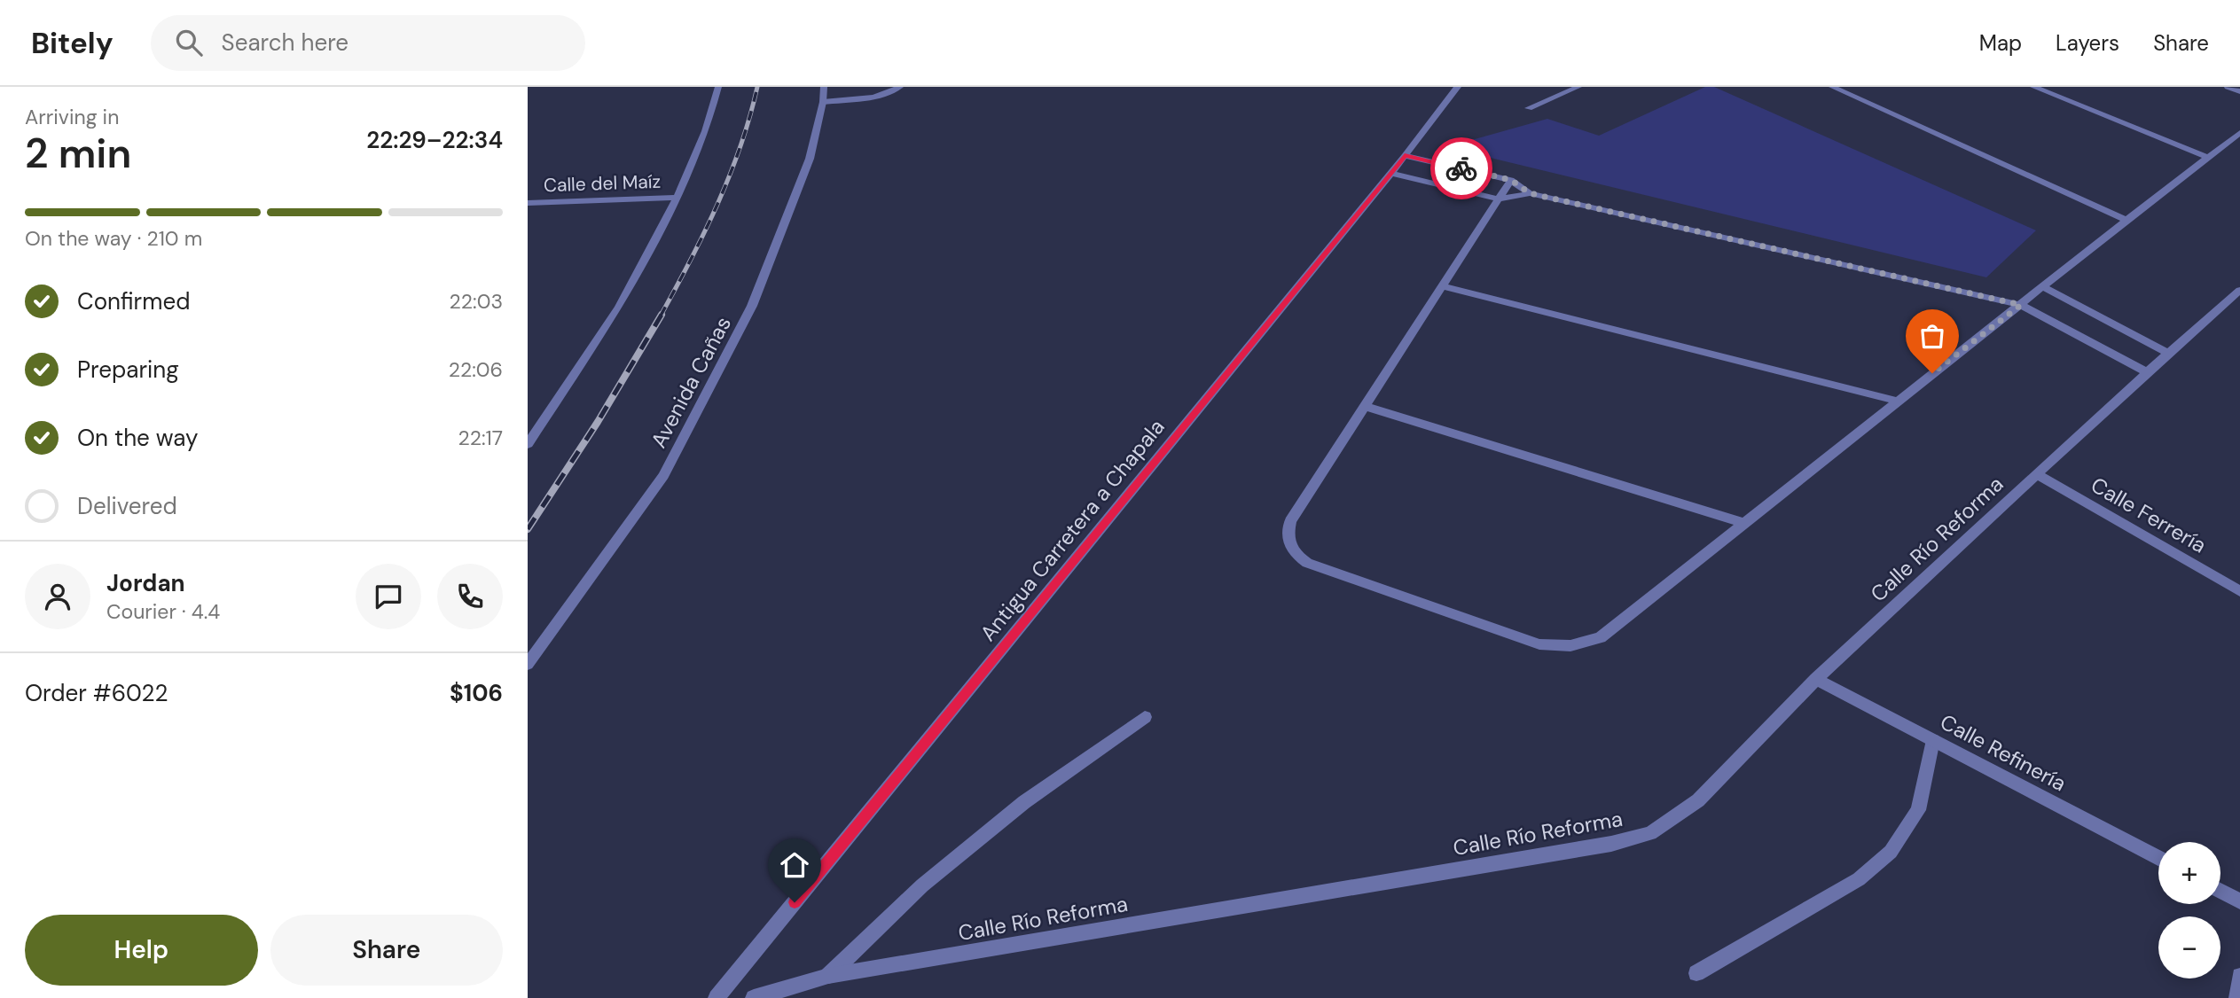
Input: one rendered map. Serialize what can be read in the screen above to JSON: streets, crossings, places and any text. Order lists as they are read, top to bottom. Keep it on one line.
{"streets":{"street":["Calle del Maíz","Avenida Cañas","Calle Ferrería","Antigua Carretera a Chapala","Calle Río Reforma","Calle Refinería"]},"crossings":[["Calle Ferrería","Calle Río Reforma"],["Calle Río Reforma","Calle Refinería"]],"page":{"header":"Bitely","search":"Search here","nav":["Map","Layers","Share"],"heading":["2 min","Arriving in","22:29–22:34"],"panel":["Jordan","Courier · 4.4","Order #6022","$106"],"bar":"On the way · 210 m","list":[["Confirmed","22:03"],["Preparing","22:06"],["On the way","22:17"],"Delivered"],"map_buttons":["+","−"],"buttons":["Help","Share"]}}
